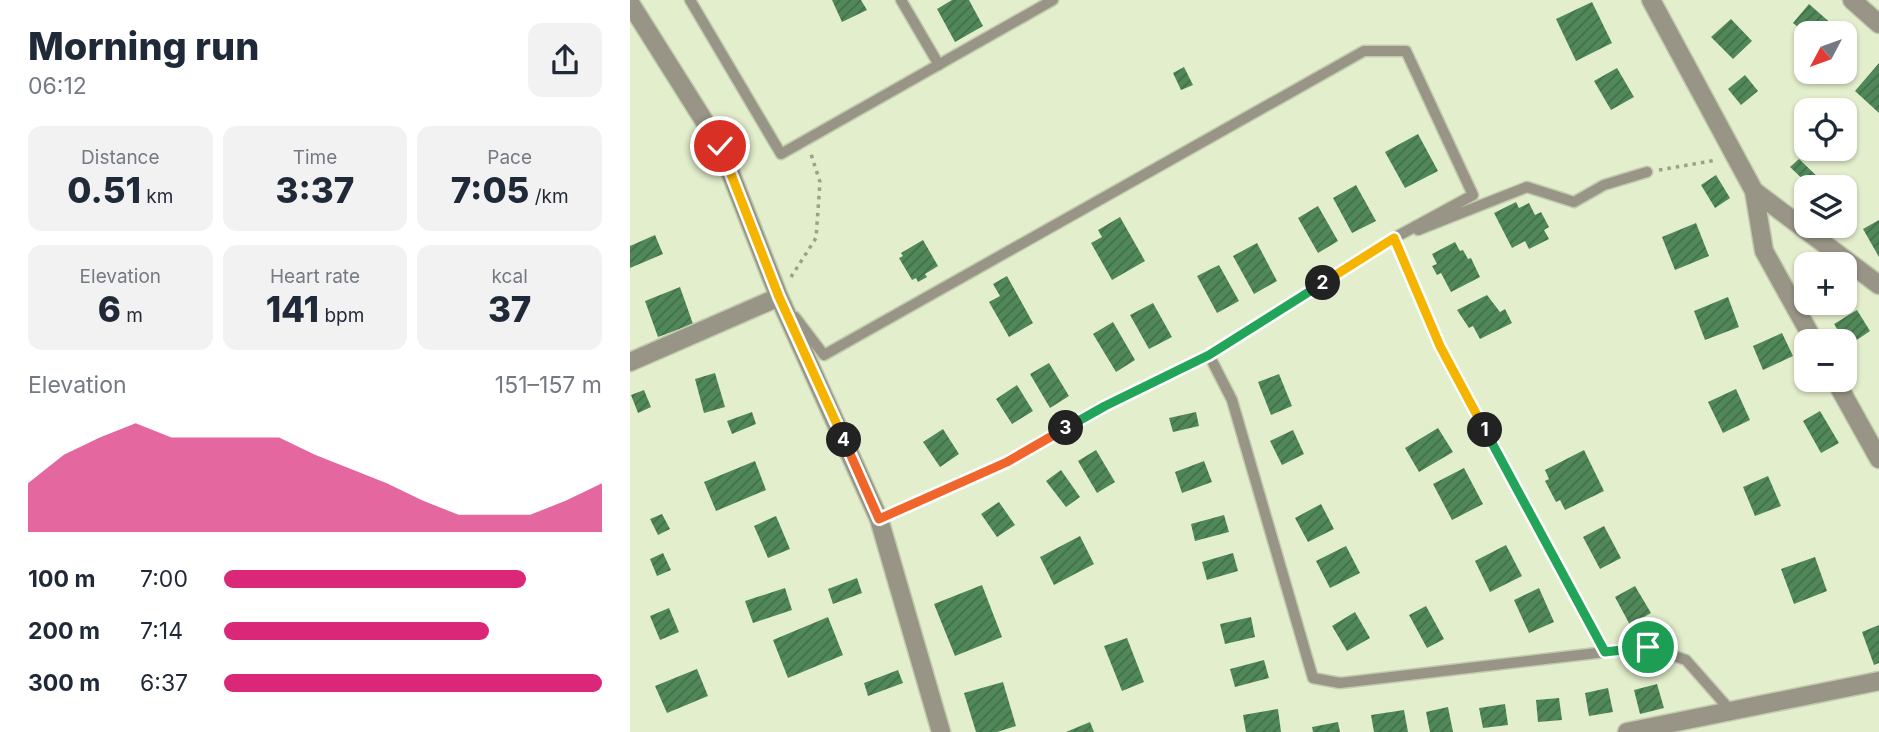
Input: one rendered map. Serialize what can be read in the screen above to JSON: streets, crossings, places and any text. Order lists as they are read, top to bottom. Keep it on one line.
{"north":"bottom left","page":{"heading":["Morning run","06:12"],"map_buttons":["+","−"],"stats":[["Distance","0.51 km"],["Time","3:37"],["Pace","7:05 /km"],["Elevation","6 m"],["Heart rate","141 bpm"],["kcal","37"]],"pins":["2","3","1","4"],"chart":["Elevation","151–157 m"],"list":[{"name":"100 m","note":"7:00"},{"name":"200 m","note":"7:14"},{"name":"300 m","note":"6:37"}]}}
